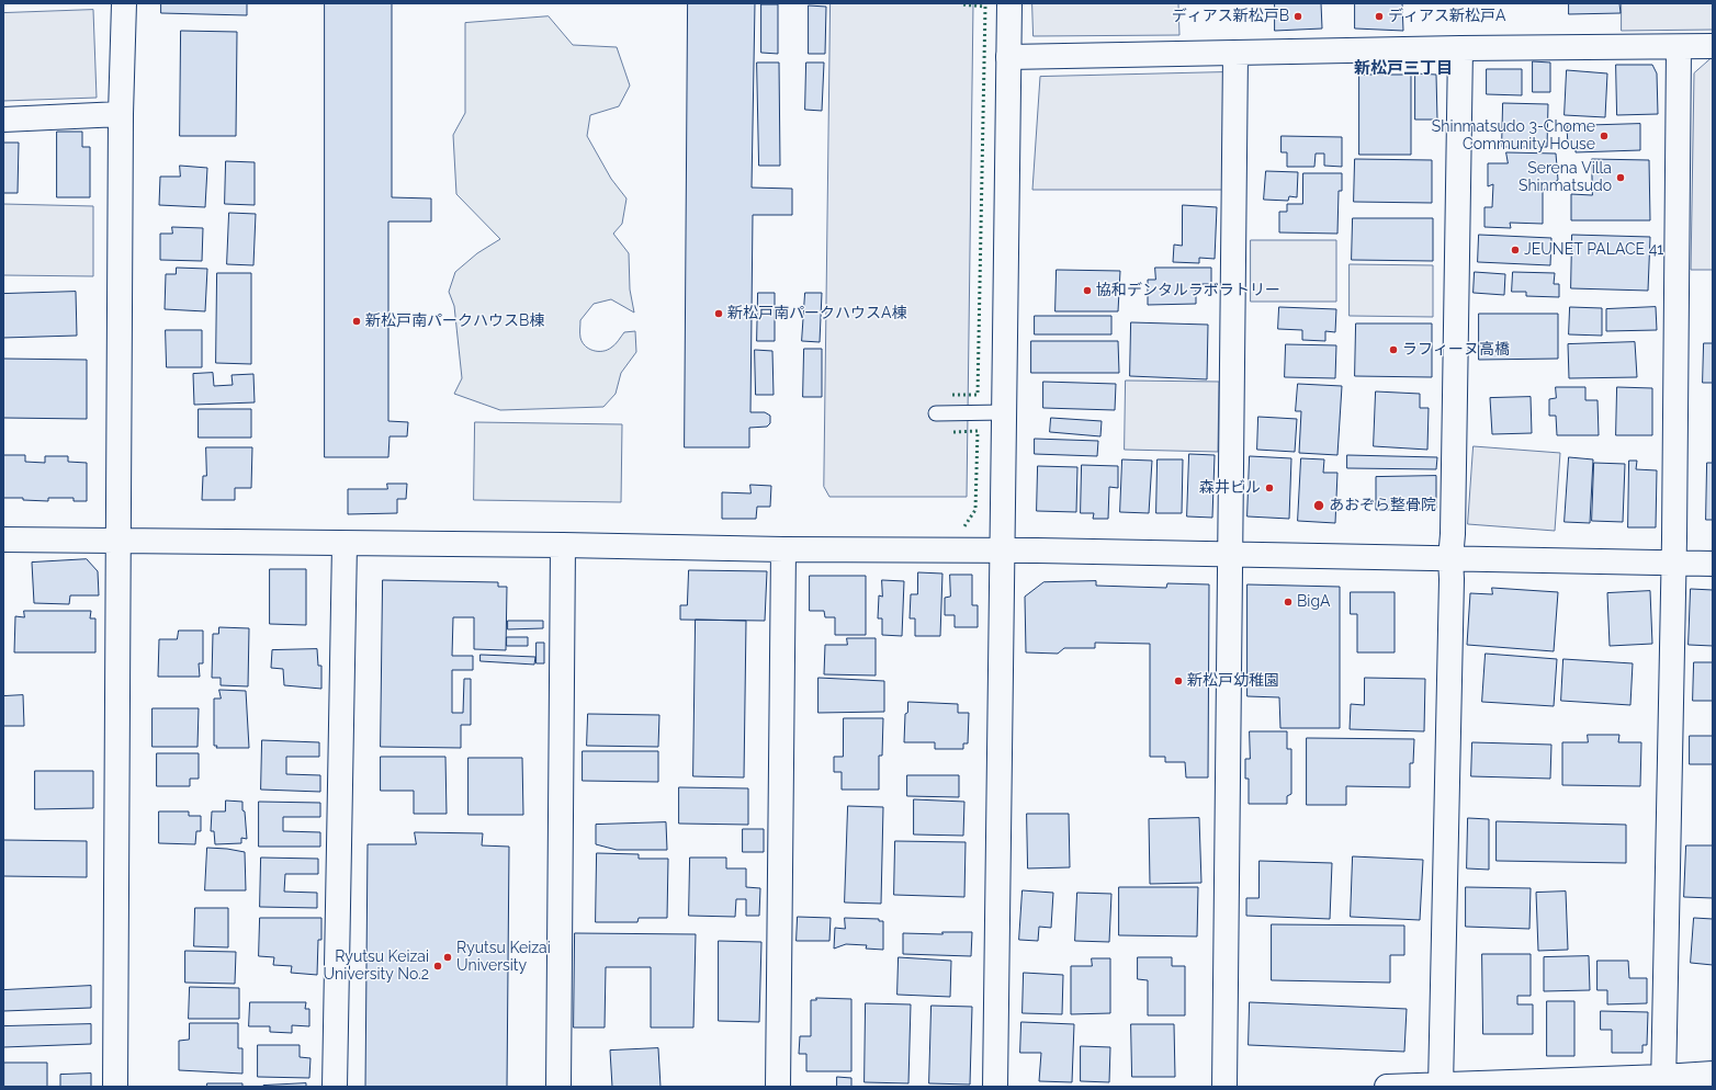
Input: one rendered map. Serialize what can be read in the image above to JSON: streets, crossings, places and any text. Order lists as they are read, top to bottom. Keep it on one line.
{"districts":["新松戸三丁目"],"places":["ディアス新松戸B","ディアス新松戸A","Shinmatsudo 3-Chome Community House","Serena Villa Shinmatsudo","JEUNET PALACE 41","協和デンタルラボラトリー","新松戸南パークハウスA棟","新松戸南パークハウスB棟","ラフィーヌ高橋","森井ビル","あおぞら整骨院","BigA","新松戸幼稚園","Ryutsu Keizai University","Ryutsu Keizai University No.2"]}
